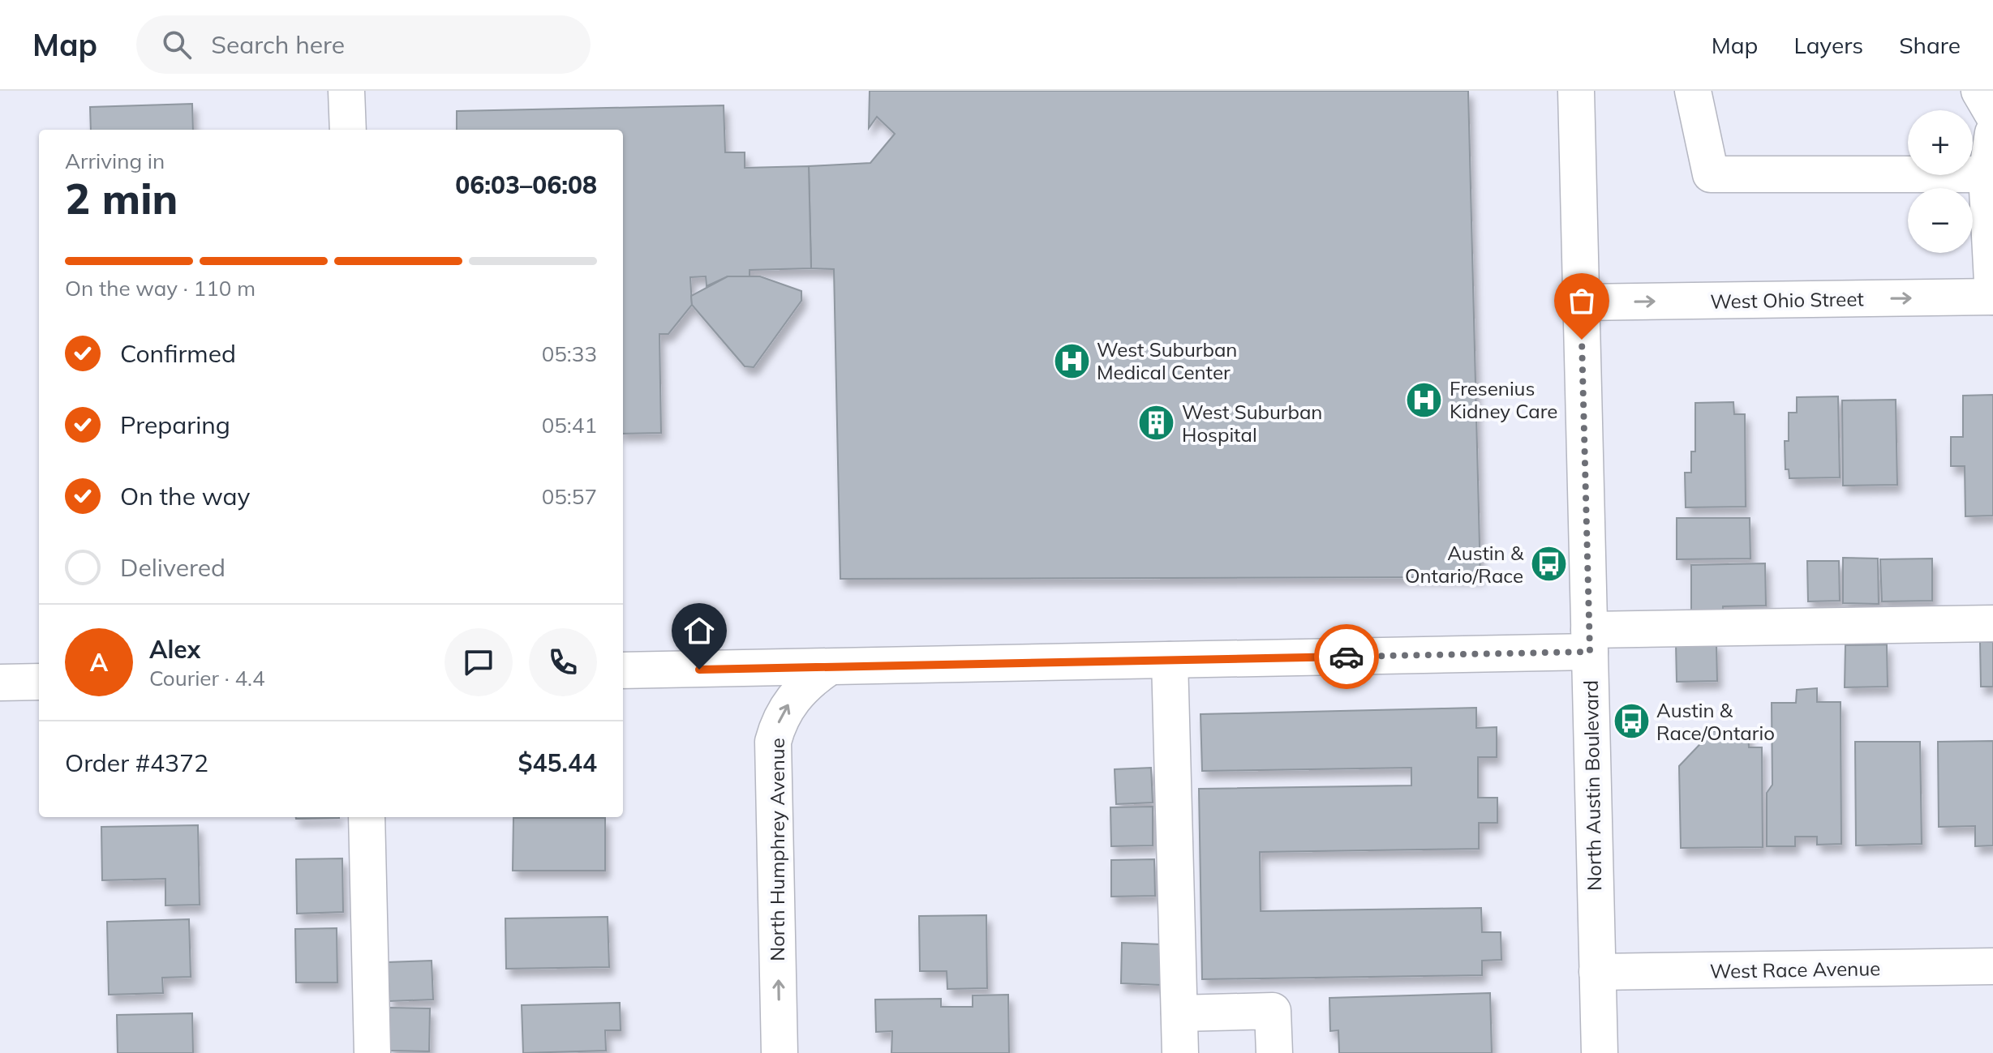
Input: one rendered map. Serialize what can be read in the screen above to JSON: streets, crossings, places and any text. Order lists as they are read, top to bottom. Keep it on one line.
{"streets":{"street":["West Ohio Street","North Austin Boulevard","North Humphrey Avenue","West Race Avenue"]},"crossings":[["West Ohio Street","North Austin Boulevard"],["North Austin Boulevard","West Race Avenue"]],"one_way":["West Ohio Street","North Humphrey Avenue"],"places":{"hospital":["West Suburban Medical Center","Fresenius Kidney Care"],"building":["West Suburban Hospital"],"bus stop":["Austin & Ontario/Race","Austin & Race/Ontario"]},"page":{"header":"Map","search":"Search here","nav":["Map","Layers","Share"],"map_buttons":["+","−"],"heading":["2 min","Arriving in","06:03–06:08"],"panel":["Alex","Courier · 4.4","Order #4372","$45.44"],"bar":"On the way · 110 m","list":[["Confirmed","05:33"],["Preparing","05:41"],["On the way","05:57"],"Delivered"],"round":"A"}}
